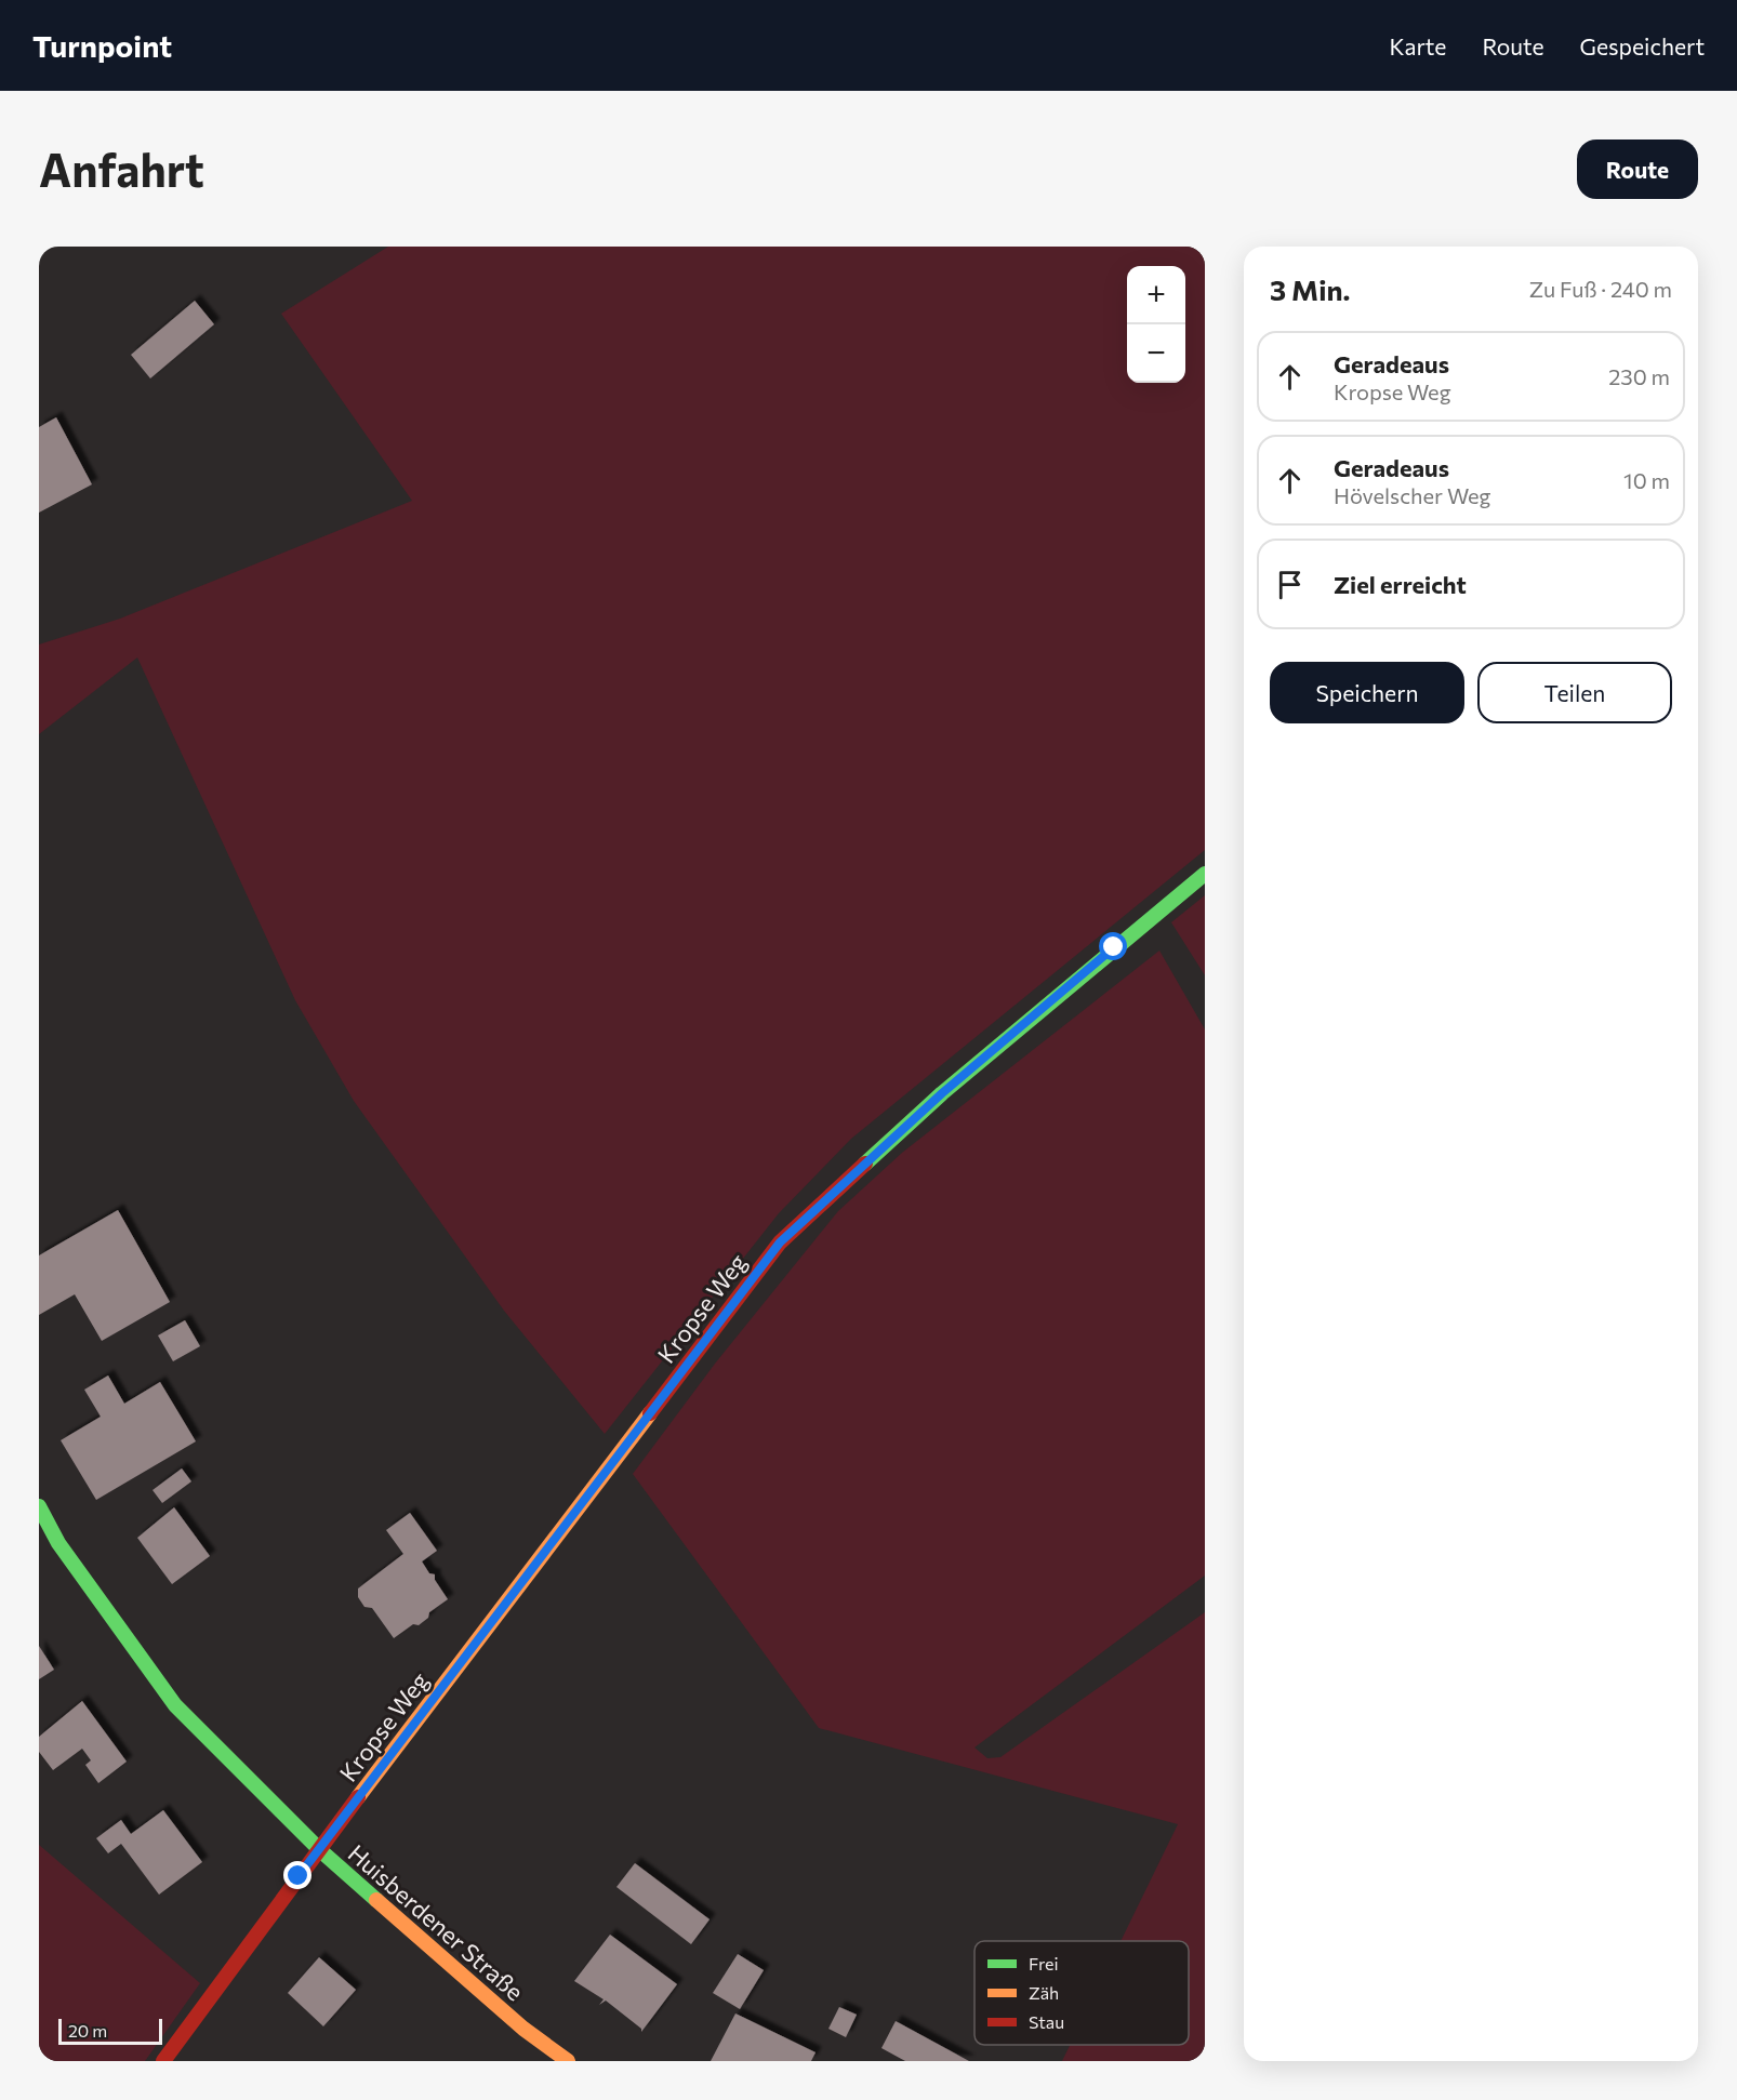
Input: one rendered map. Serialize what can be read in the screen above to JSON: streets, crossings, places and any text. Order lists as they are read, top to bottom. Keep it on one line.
{"streets":{"street":["Kropse Weg","Huisberdener Straße"]},"crossings":[["Kropse Weg","Huisberdener Straße"]],"legend":["Frei","Zäh","Stau"],"scale_bar":"20 m","page":{"header":"Turnpoint","nav":["Karte","Route","Gespeichert"],"buttons":["Route",["Speichern","Teilen"]],"title":"Anfahrt","heading":["3 Min.","Zu Fuß · 240 m"],"map_buttons":["+","−"],"list":[["Geradeaus","Kropse Weg","230 m"],["Geradeaus","Hövelscher Weg","10 m"],"Ziel erreicht"],"scale":"20 m"}}
